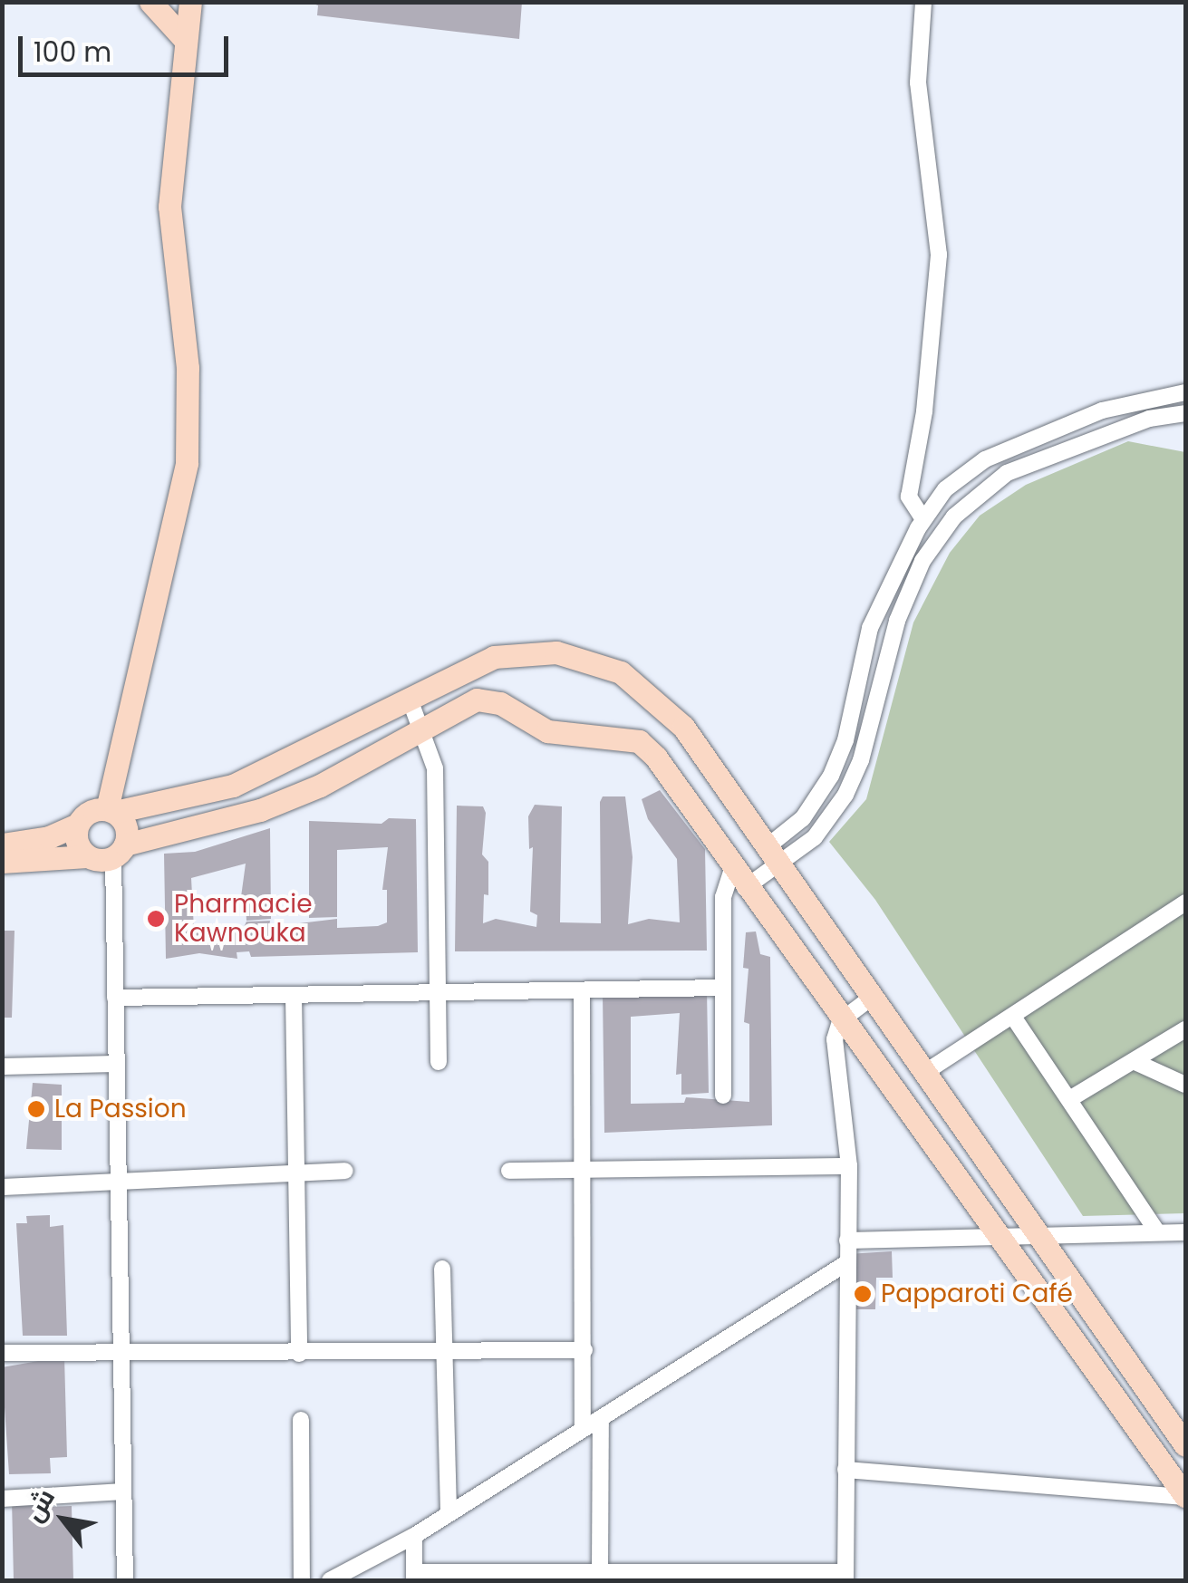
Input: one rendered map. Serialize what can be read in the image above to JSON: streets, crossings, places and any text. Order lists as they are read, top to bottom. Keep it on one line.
{"places":["Pharmacie Kawnouka","La Passion","Papparoti Café"],"scale_bar":"100 m","north":"top left"}
